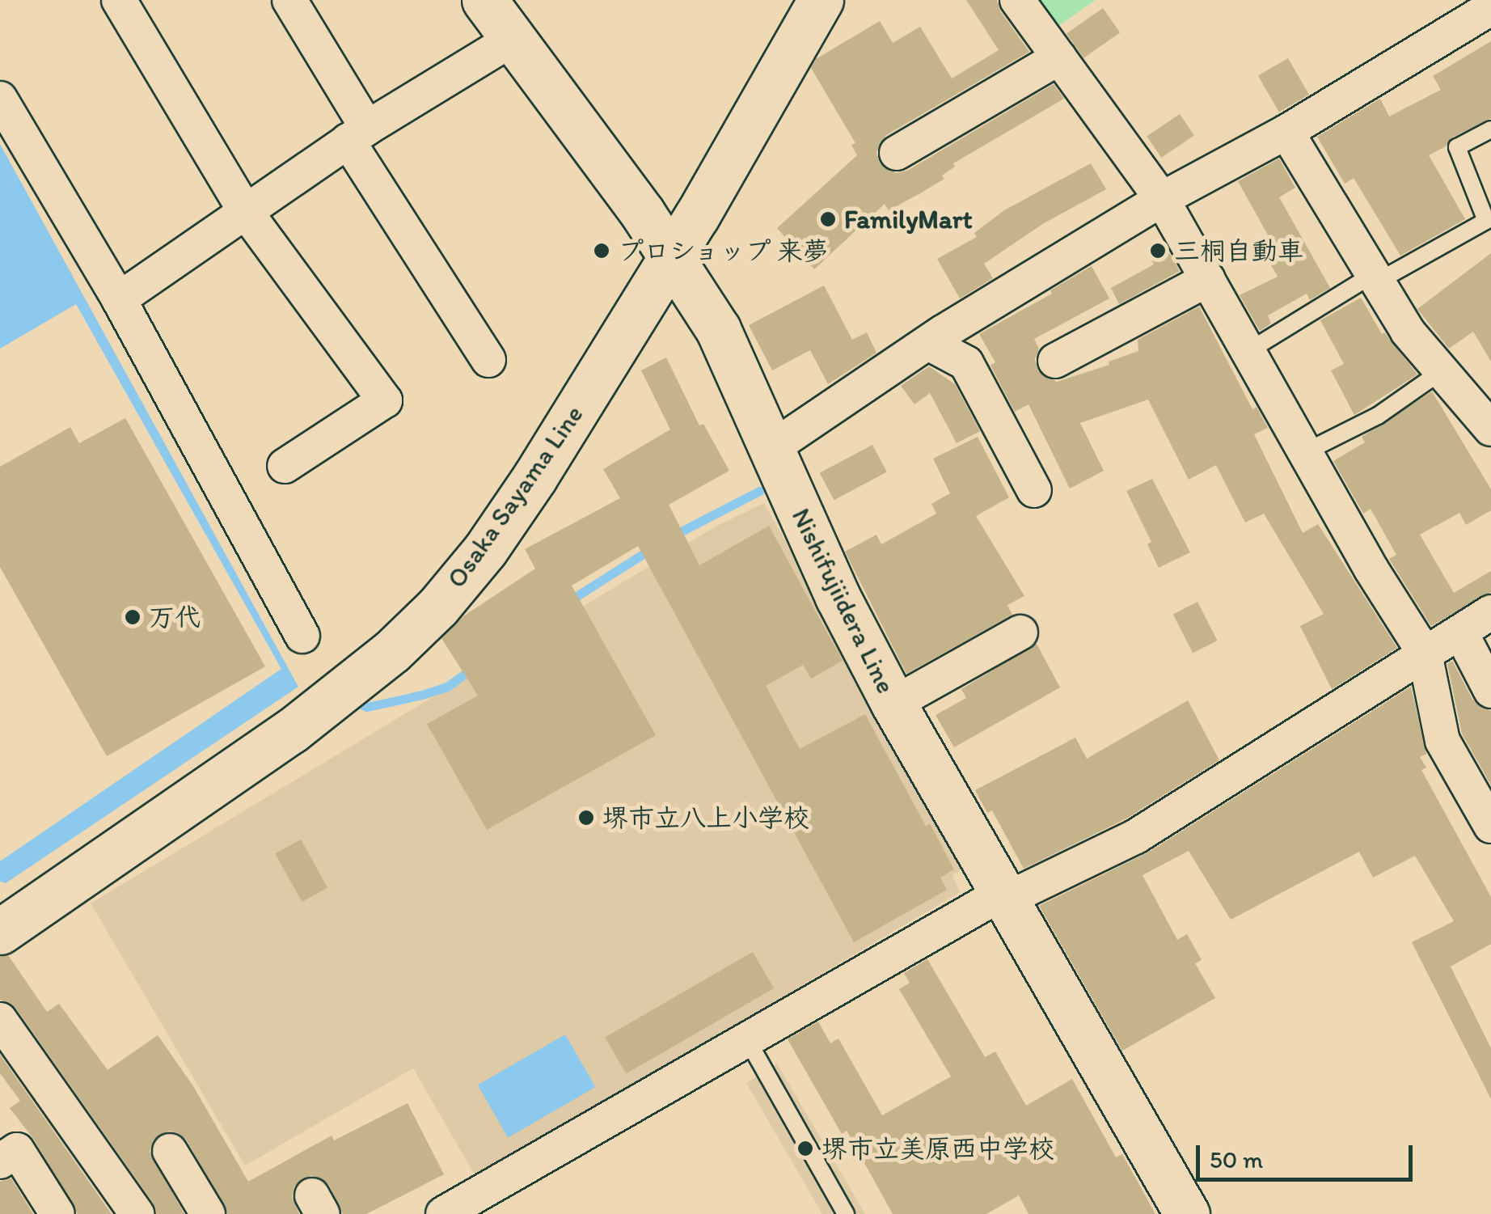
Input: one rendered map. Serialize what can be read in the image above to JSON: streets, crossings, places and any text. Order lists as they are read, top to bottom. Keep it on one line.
{"streets":{"main road":["Osaka Sayama Line","Nishifujiidera Line"]},"crossings":[["Osaka Sayama Line","Nishifujiidera Line"]],"places":["FamilyMart","プロショップ 来夢","三桐自動車","万代","堺市立八上小学校","堺市立美原西中学校"],"scale_bar":"50 m"}
